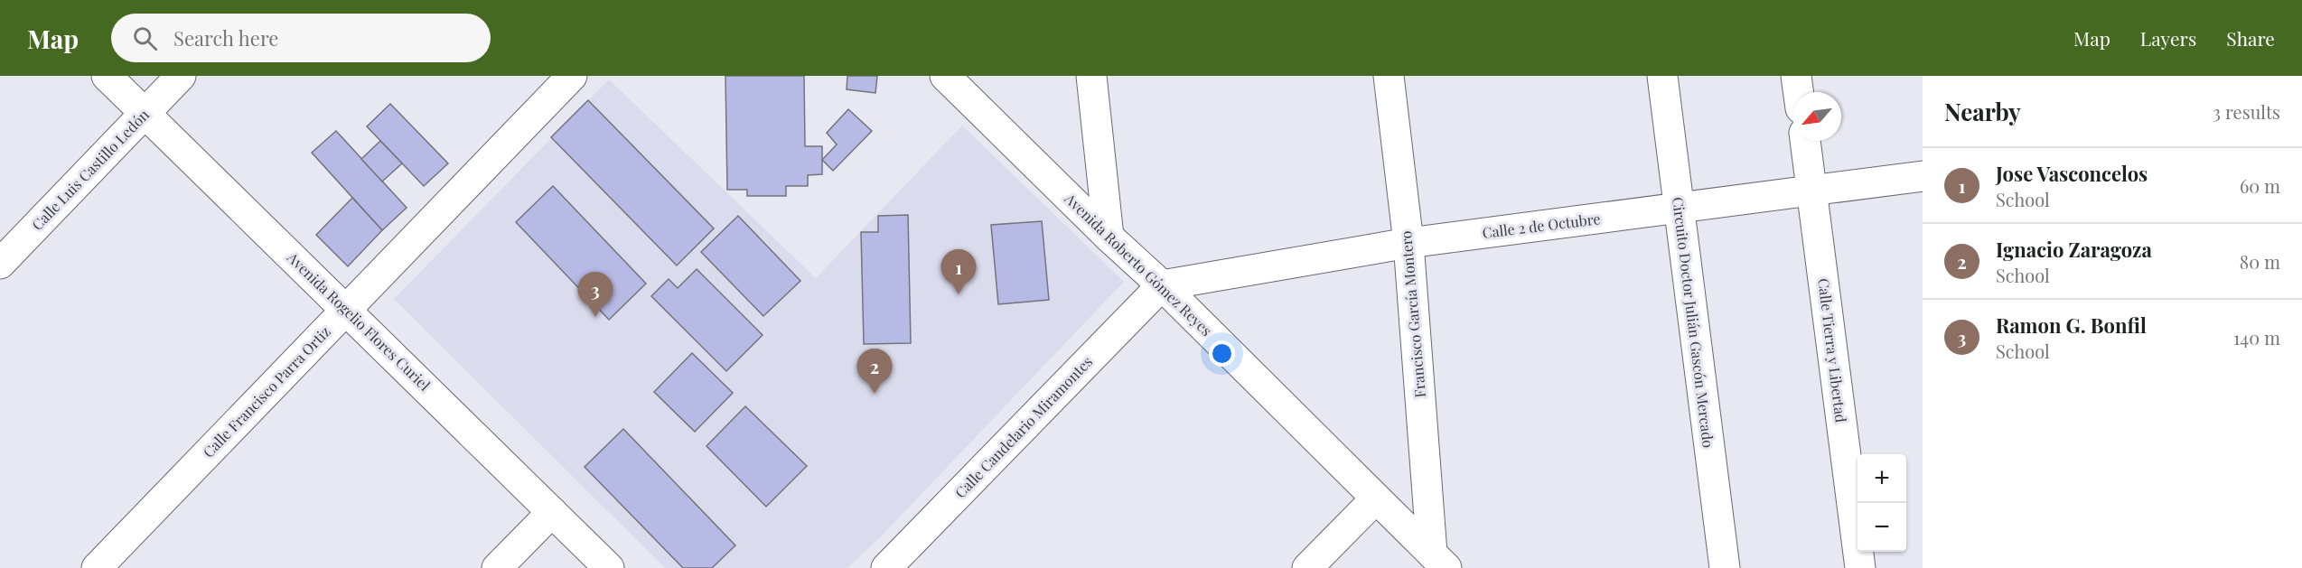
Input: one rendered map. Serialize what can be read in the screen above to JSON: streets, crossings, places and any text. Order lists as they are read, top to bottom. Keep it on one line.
{"streets":{"street":["Calle Luis Castillo Ledón","Calle 2 de Octubre","Avenida Roberto Gómez Reyes","Francisco García Montero","Avenida Rogelio Flores Curiel","Circuito Doctor Julián Gascón Mercado","Calle Tierra y Libertad","Calle Francisco Parra Ortiz","Calle Candelario Miramontes"]},"crossings":[["Calle Luis Castillo Ledón","Avenida Rogelio Flores Curiel"],["Calle 2 de Octubre","Avenida Roberto Gómez Reyes"],["Calle 2 de Octubre","Francisco García Montero"],["Calle 2 de Octubre","Circuito Doctor Julián Gascón Mercado"],["Calle 2 de Octubre","Calle Tierra y Libertad"],["Calle 2 de Octubre","Calle Candelario Miramontes"],["Avenida Roberto Gómez Reyes","Francisco García Montero"],["Avenida Roberto Gómez Reyes","Calle Candelario Miramontes"],["Avenida Rogelio Flores Curiel","Calle Francisco Parra Ortiz"]],"north":"bottom left","page":{"header":"Map","search":"Search here","nav":["Map","Layers","Share"],"heading":["Nearby","3 results"],"list":[{"mark":"1","name":"Jose Vasconcelos","note":"School","value":"60 m"},{"mark":"2","name":"Ignacio Zaragoza","note":"School","value":"80 m"},{"mark":"3","name":"Ramon G. Bonfil","note":"School","value":"140 m"}],"pins":["1","3","2"],"map_buttons":["+","−"]}}
